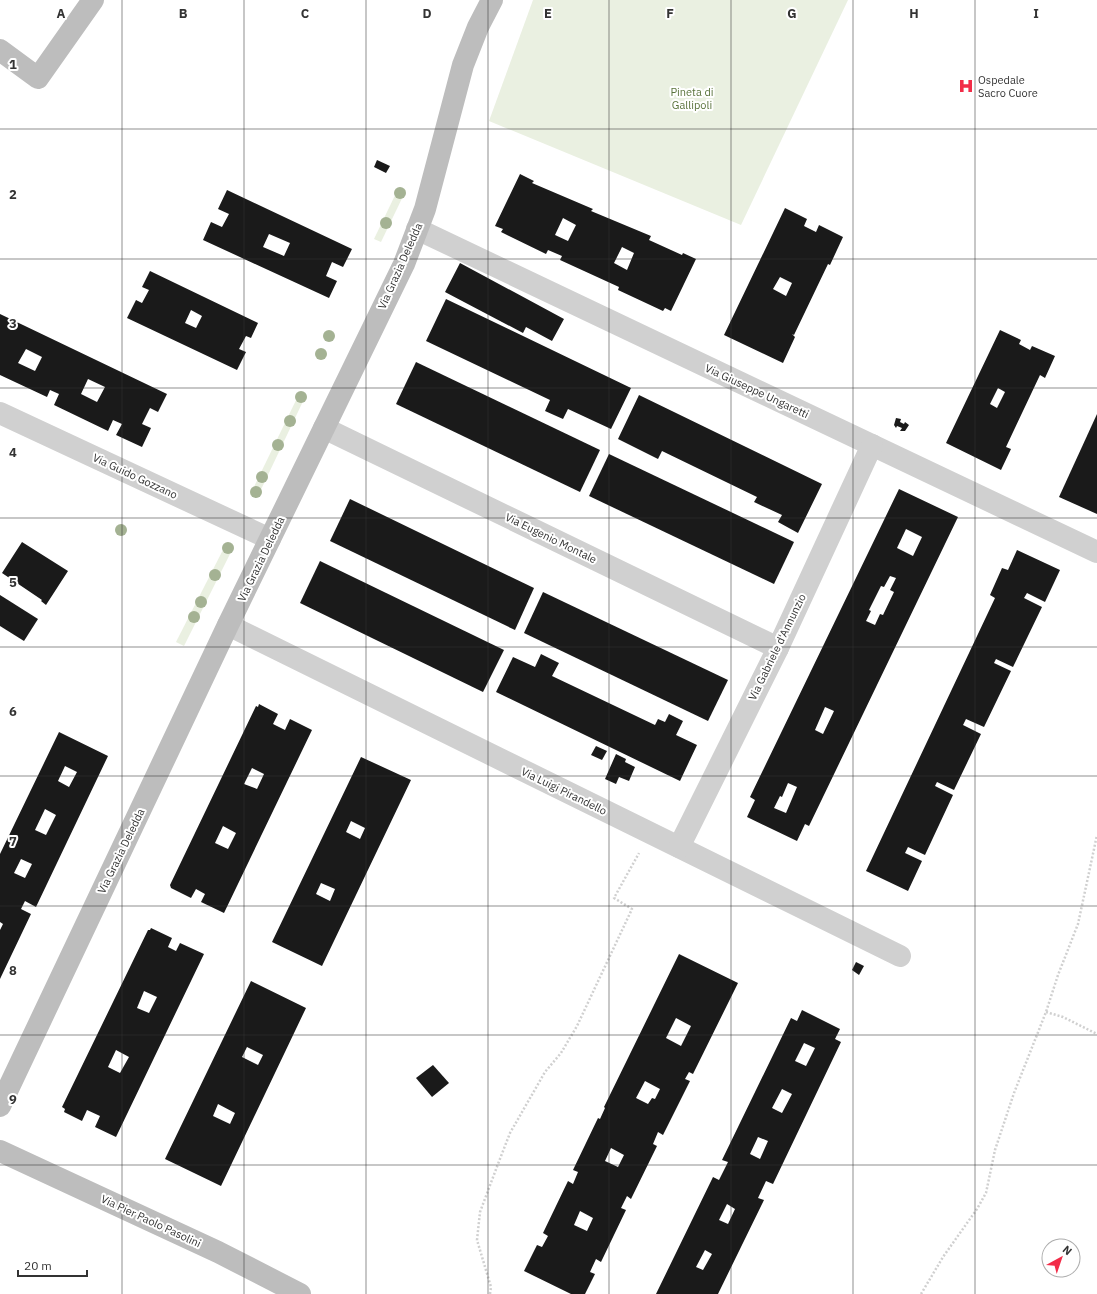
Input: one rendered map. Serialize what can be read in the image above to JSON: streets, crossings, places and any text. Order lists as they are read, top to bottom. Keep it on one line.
{"streets":{"street":["Via Grazia Deledda","Via Giuseppe Ungaretti","Via Guido Gozzano","Via Eugenio Montale","Via Gabriele d'Annunzio","Via Luigi Pirandello","Via Pier Paolo Pasolini"]},"crossings":[["Via Grazia Deledda","Via Giuseppe Ungaretti"],["Via Grazia Deledda","Via Guido Gozzano"],["Via Grazia Deledda","Via Eugenio Montale"],["Via Grazia Deledda","Via Luigi Pirandello"],["Via Giuseppe Ungaretti","Via Gabriele d'Annunzio"],["Via Eugenio Montale","Via Gabriele d'Annunzio"],["Via Gabriele d'Annunzio","Via Luigi Pirandello"]],"parks":["Pineta di Gallipoli"],"places":{"hospital":["Ospedale Sacro Cuore"]},"scale_bar":"20 m","north":"top right","grid":{"columns":["A","B","C","D","E","F","G","H","I"],"rows":["1","2","3","4","5","6","7","8","9"]}}
